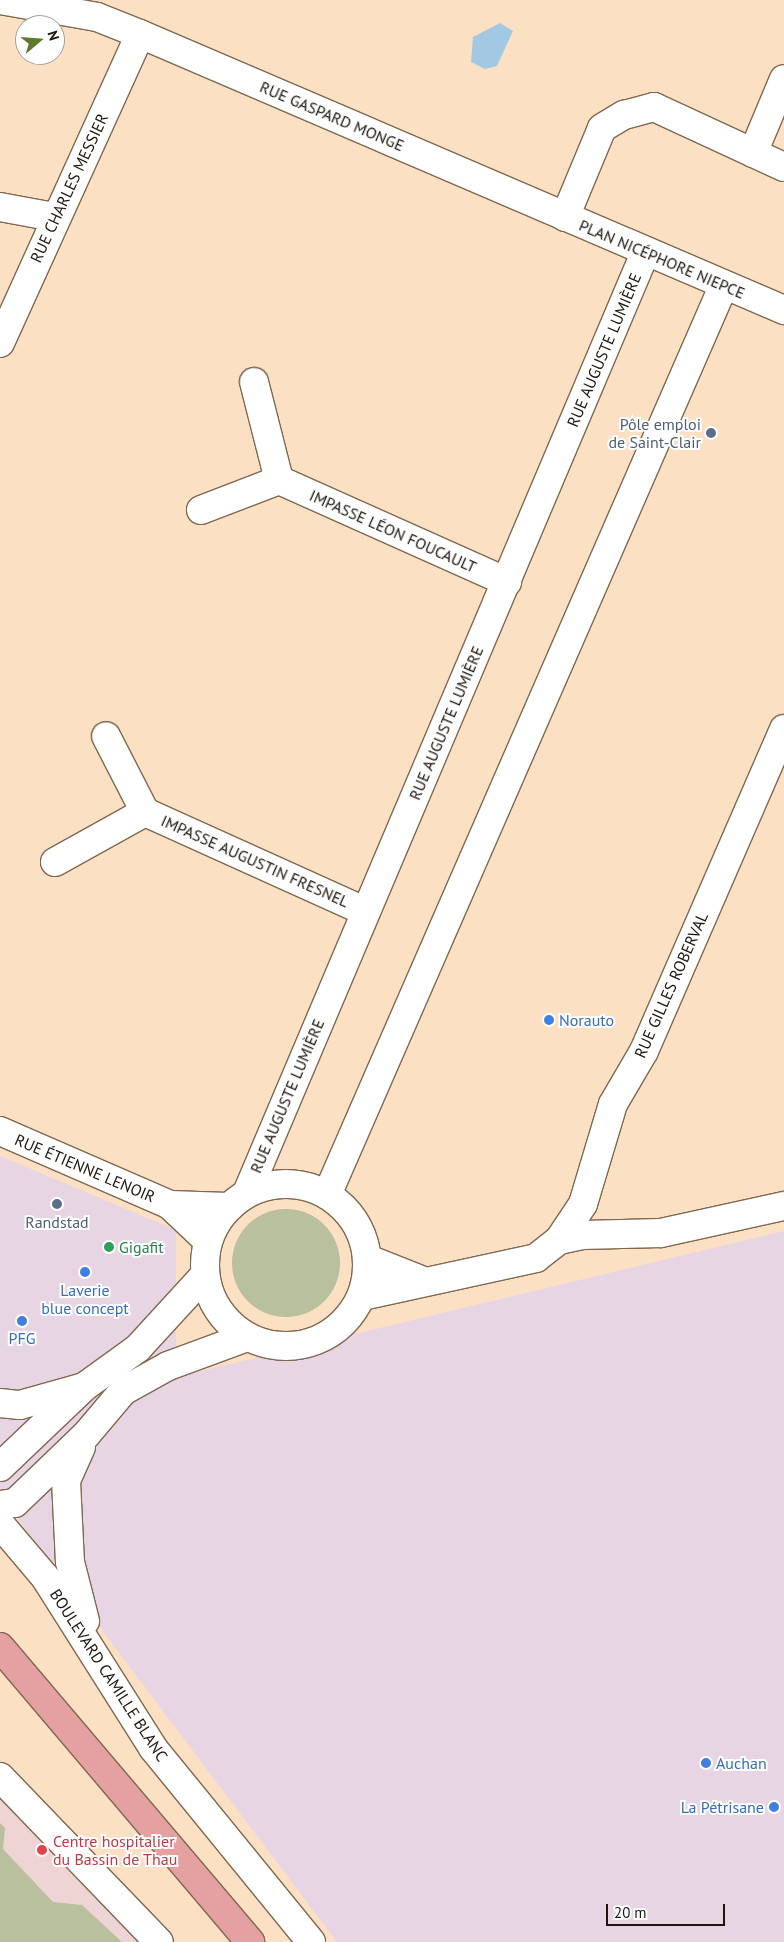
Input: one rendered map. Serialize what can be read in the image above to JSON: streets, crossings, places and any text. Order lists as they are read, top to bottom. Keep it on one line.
{"streets":{"street":["RUE GASPARD MONGE","RUE CHARLES MESSIER","PLAN NICÉPHORE NIEPCE","RUE AUGUSTE LUMIÈRE","IMPASSE LÉON FOUCAULT","IMPASSE AUGUSTIN FRESNEL","RUE GILLES ROBERVAL","RUE ÉTIENNE LENOIR","BOULEVARD CAMILLE BLANC"]},"crossings":[["RUE GASPARD MONGE","RUE CHARLES MESSIER"],["RUE GASPARD MONGE","PLAN NICÉPHORE NIEPCE"],["PLAN NICÉPHORE NIEPCE","RUE AUGUSTE LUMIÈRE"],["RUE AUGUSTE LUMIÈRE","IMPASSE LÉON FOUCAULT"],["RUE AUGUSTE LUMIÈRE","IMPASSE AUGUSTIN FRESNEL"],["RUE AUGUSTE LUMIÈRE","RUE GILLES ROBERVAL"],["RUE AUGUSTE LUMIÈRE","RUE ÉTIENNE LENOIR"],["RUE GILLES ROBERVAL","RUE ÉTIENNE LENOIR"]],"places":["Pôle emploi de Saint-Clair","Norauto","Randstad","Gigafit","Laverie blue concept","PFG","Auchan","La Pétrisane","Centre hospitalier du Bassin de Thau"],"scale_bar":"20 m","north":"right"}
